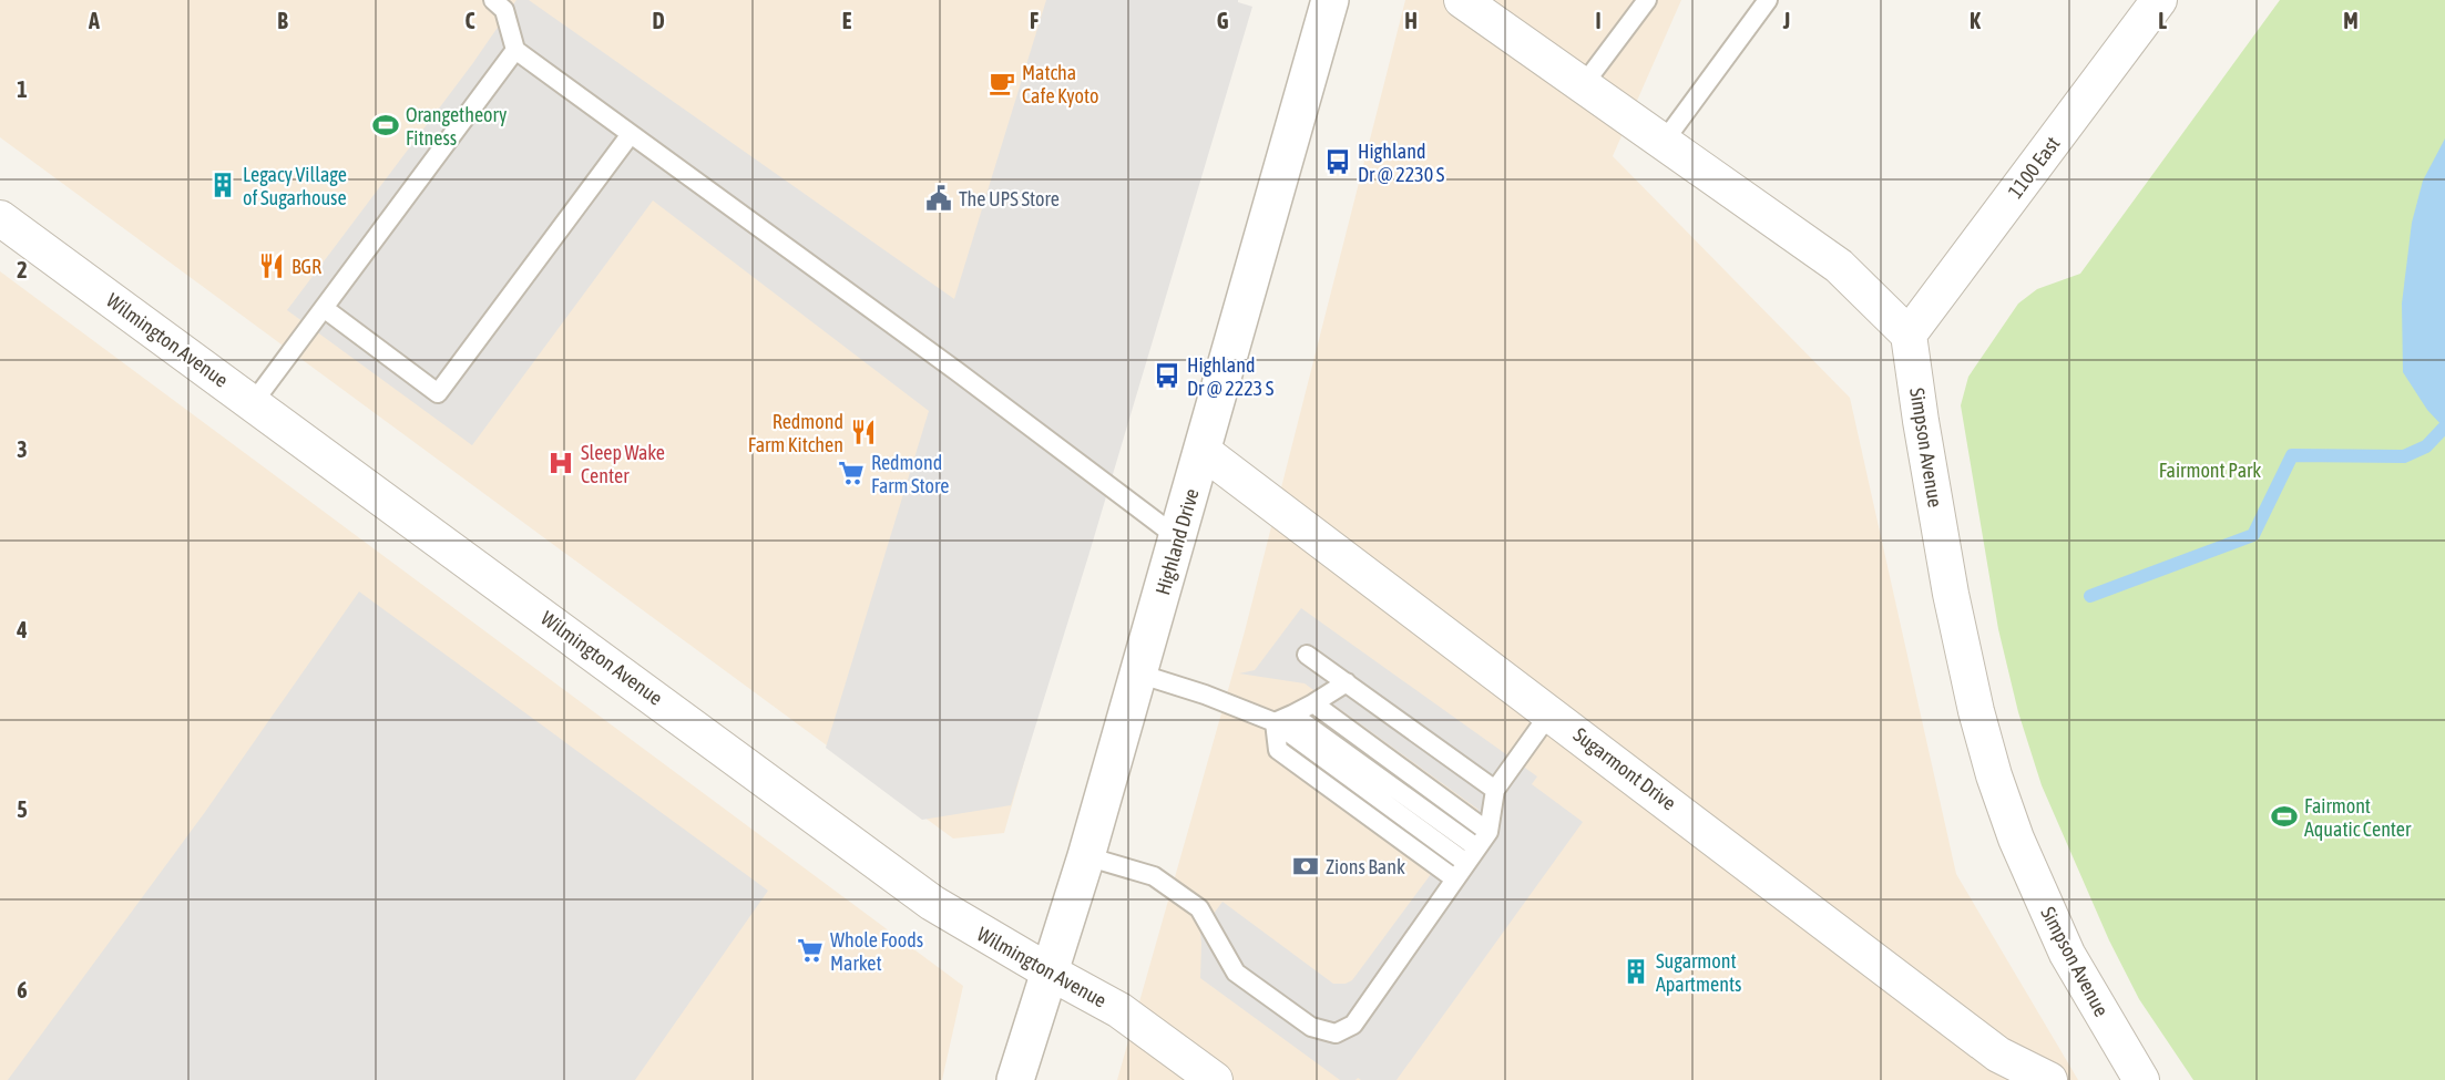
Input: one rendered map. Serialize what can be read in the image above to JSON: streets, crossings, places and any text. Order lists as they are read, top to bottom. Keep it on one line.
{"streets":{"street":["1100 East","Wilmington Avenue","Simpson Avenue","Highland Drive","Sugarmont Drive"]},"crossings":[["1100 East","Simpson Avenue"],["Wilmington Avenue","Highland Drive"],["Highland Drive","Sugarmont Drive"]],"parks":["Fairmont Park"],"places":{"cafe":["Matcha Cafe Kyoto"],"sports":["Orangetheory Fitness","Fairmont Aquatic Center"],"bus stop":["Highland Dr @ 2230 S","Highland Dr @ 2223 S"],"building":["Legacy Village of Sugarhouse","Sugarmont Apartments"],"public building":["The UPS Store"],"restaurant":["BGR","Redmond Farm Kitchen"],"hospital":["Sleep Wake Center"],"supermarket":["Redmond Farm Store","Whole Foods Market"],"bank":["Zions Bank"]},"grid":{"columns":["A","B","C","D","E","F","G","H","I","J","K","L","M"],"rows":["1","2","3","4","5","6"]}}
